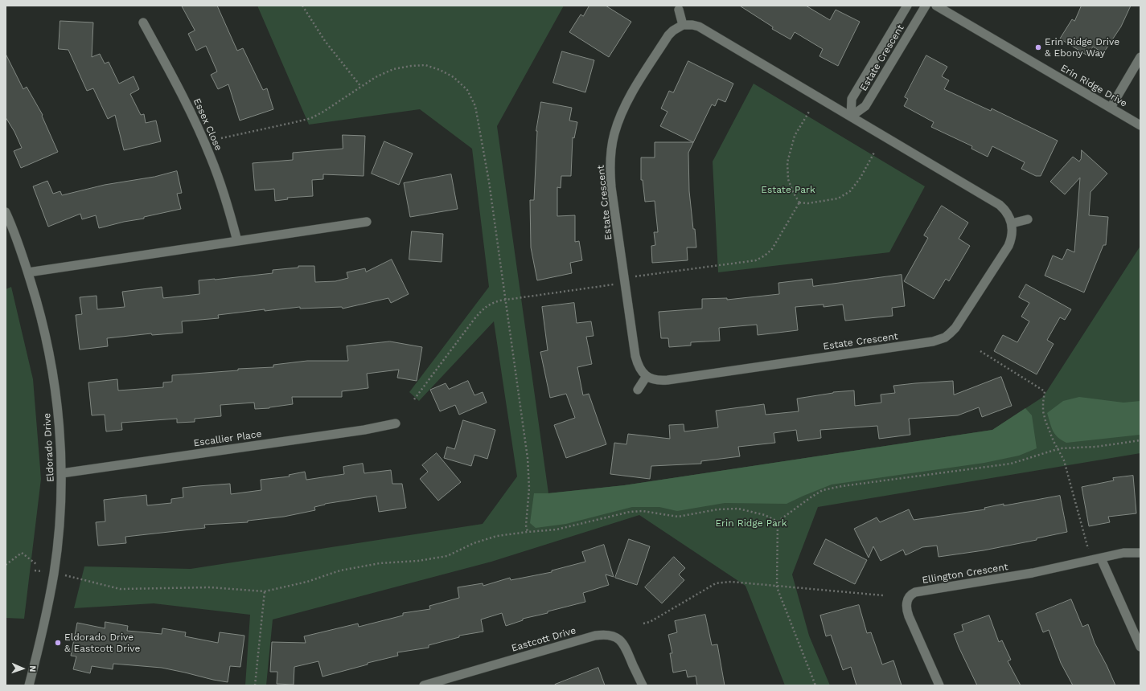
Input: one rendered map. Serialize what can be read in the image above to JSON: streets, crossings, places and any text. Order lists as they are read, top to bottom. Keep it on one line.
{"streets":{"street":["Estate Crescent","Erin Ridge Drive","Essex Close","Escallier Place","Eldorado Drive","Ellington Crescent","Eastcott Drive"]},"crossings":[["Escallier Place","Eldorado Drive"]],"parks":["Estate Park","Erin Ridge Park"],"places":["Erin Ridge Drive & Ebony Way","Eldorado Drive & Eastcott Drive"],"north":"right"}
